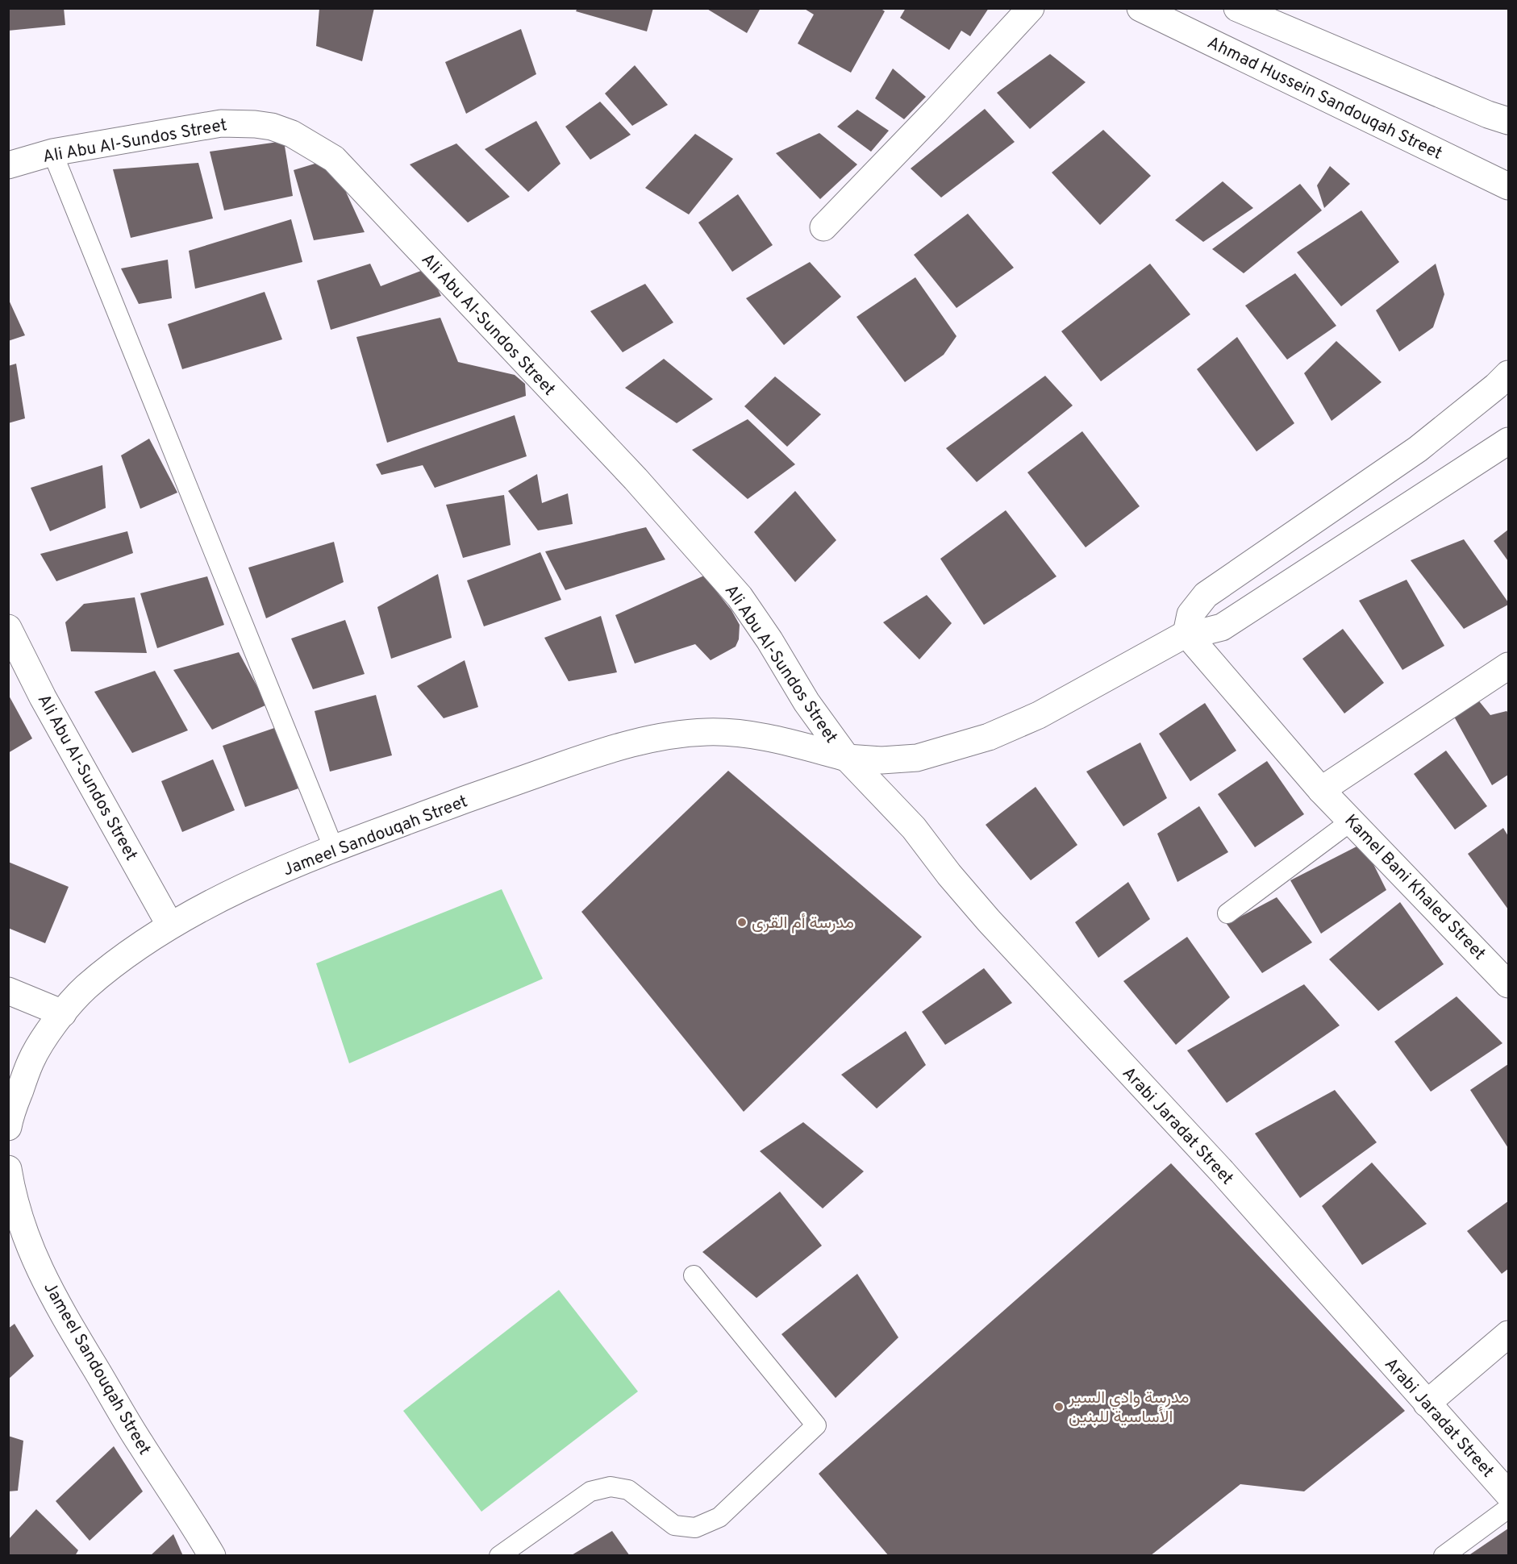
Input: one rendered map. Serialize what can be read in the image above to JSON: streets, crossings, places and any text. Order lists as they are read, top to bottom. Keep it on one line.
{"streets":{"street":["Ahmad Hussein Sandouqah Street","Ali Abu Al-Sundos Street","Jameel Sandouqah Street","Kamel Bani Khaled Street","Arabi Jaradat Street"]},"crossings":[["Ali Abu Al-Sundos Street","Jameel Sandouqah Street"],["Ali Abu Al-Sundos Street","Arabi Jaradat Street"],["Jameel Sandouqah Street","Kamel Bani Khaled Street"],["Jameel Sandouqah Street","Arabi Jaradat Street"]],"places":["مدرسة أم القرى","مدرسة وادي السير الأساسية للبنين"]}
